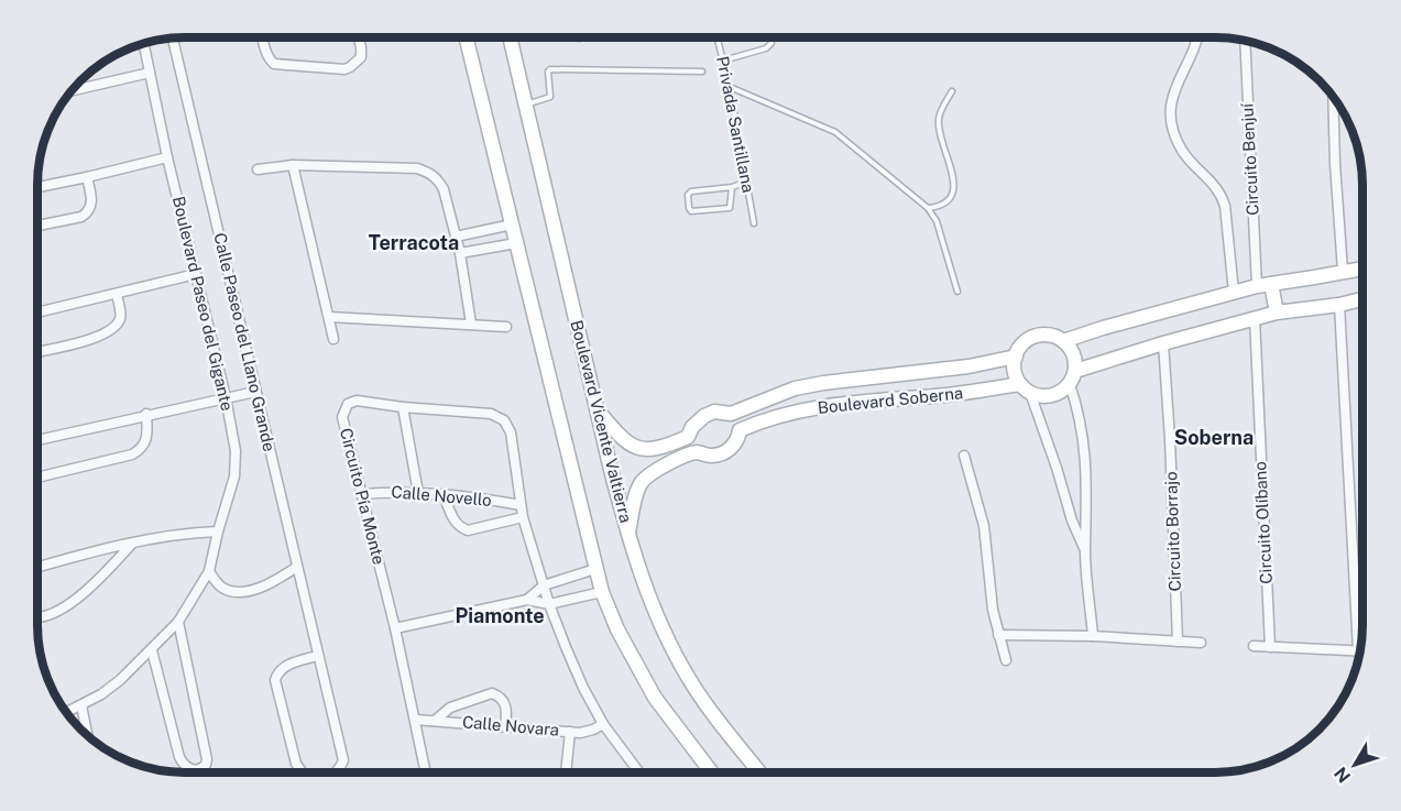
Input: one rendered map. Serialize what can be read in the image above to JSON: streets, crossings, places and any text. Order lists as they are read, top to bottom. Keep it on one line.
{"streets":{"street":["Circuito Benjuí","Boulevard Paseo del Gigante","Calle Paseo del Llano Grande","Boulevard Soberna","Boulevard Vicente Valtierra","Circuito Pía Monte","Calle Novello","Circuito Olíbano","Circuito Borrajo","Calle Novara"],"lane":["Privada Santillana"]},"crossings":[["Boulevard Soberna","Boulevard Vicente Valtierra"],["Circuito Pía Monte","Calle Novello"],["Circuito Pía Monte","Calle Novara"]],"districts":["Terracota","Soberna","Piamonte"],"north":"bottom left"}
